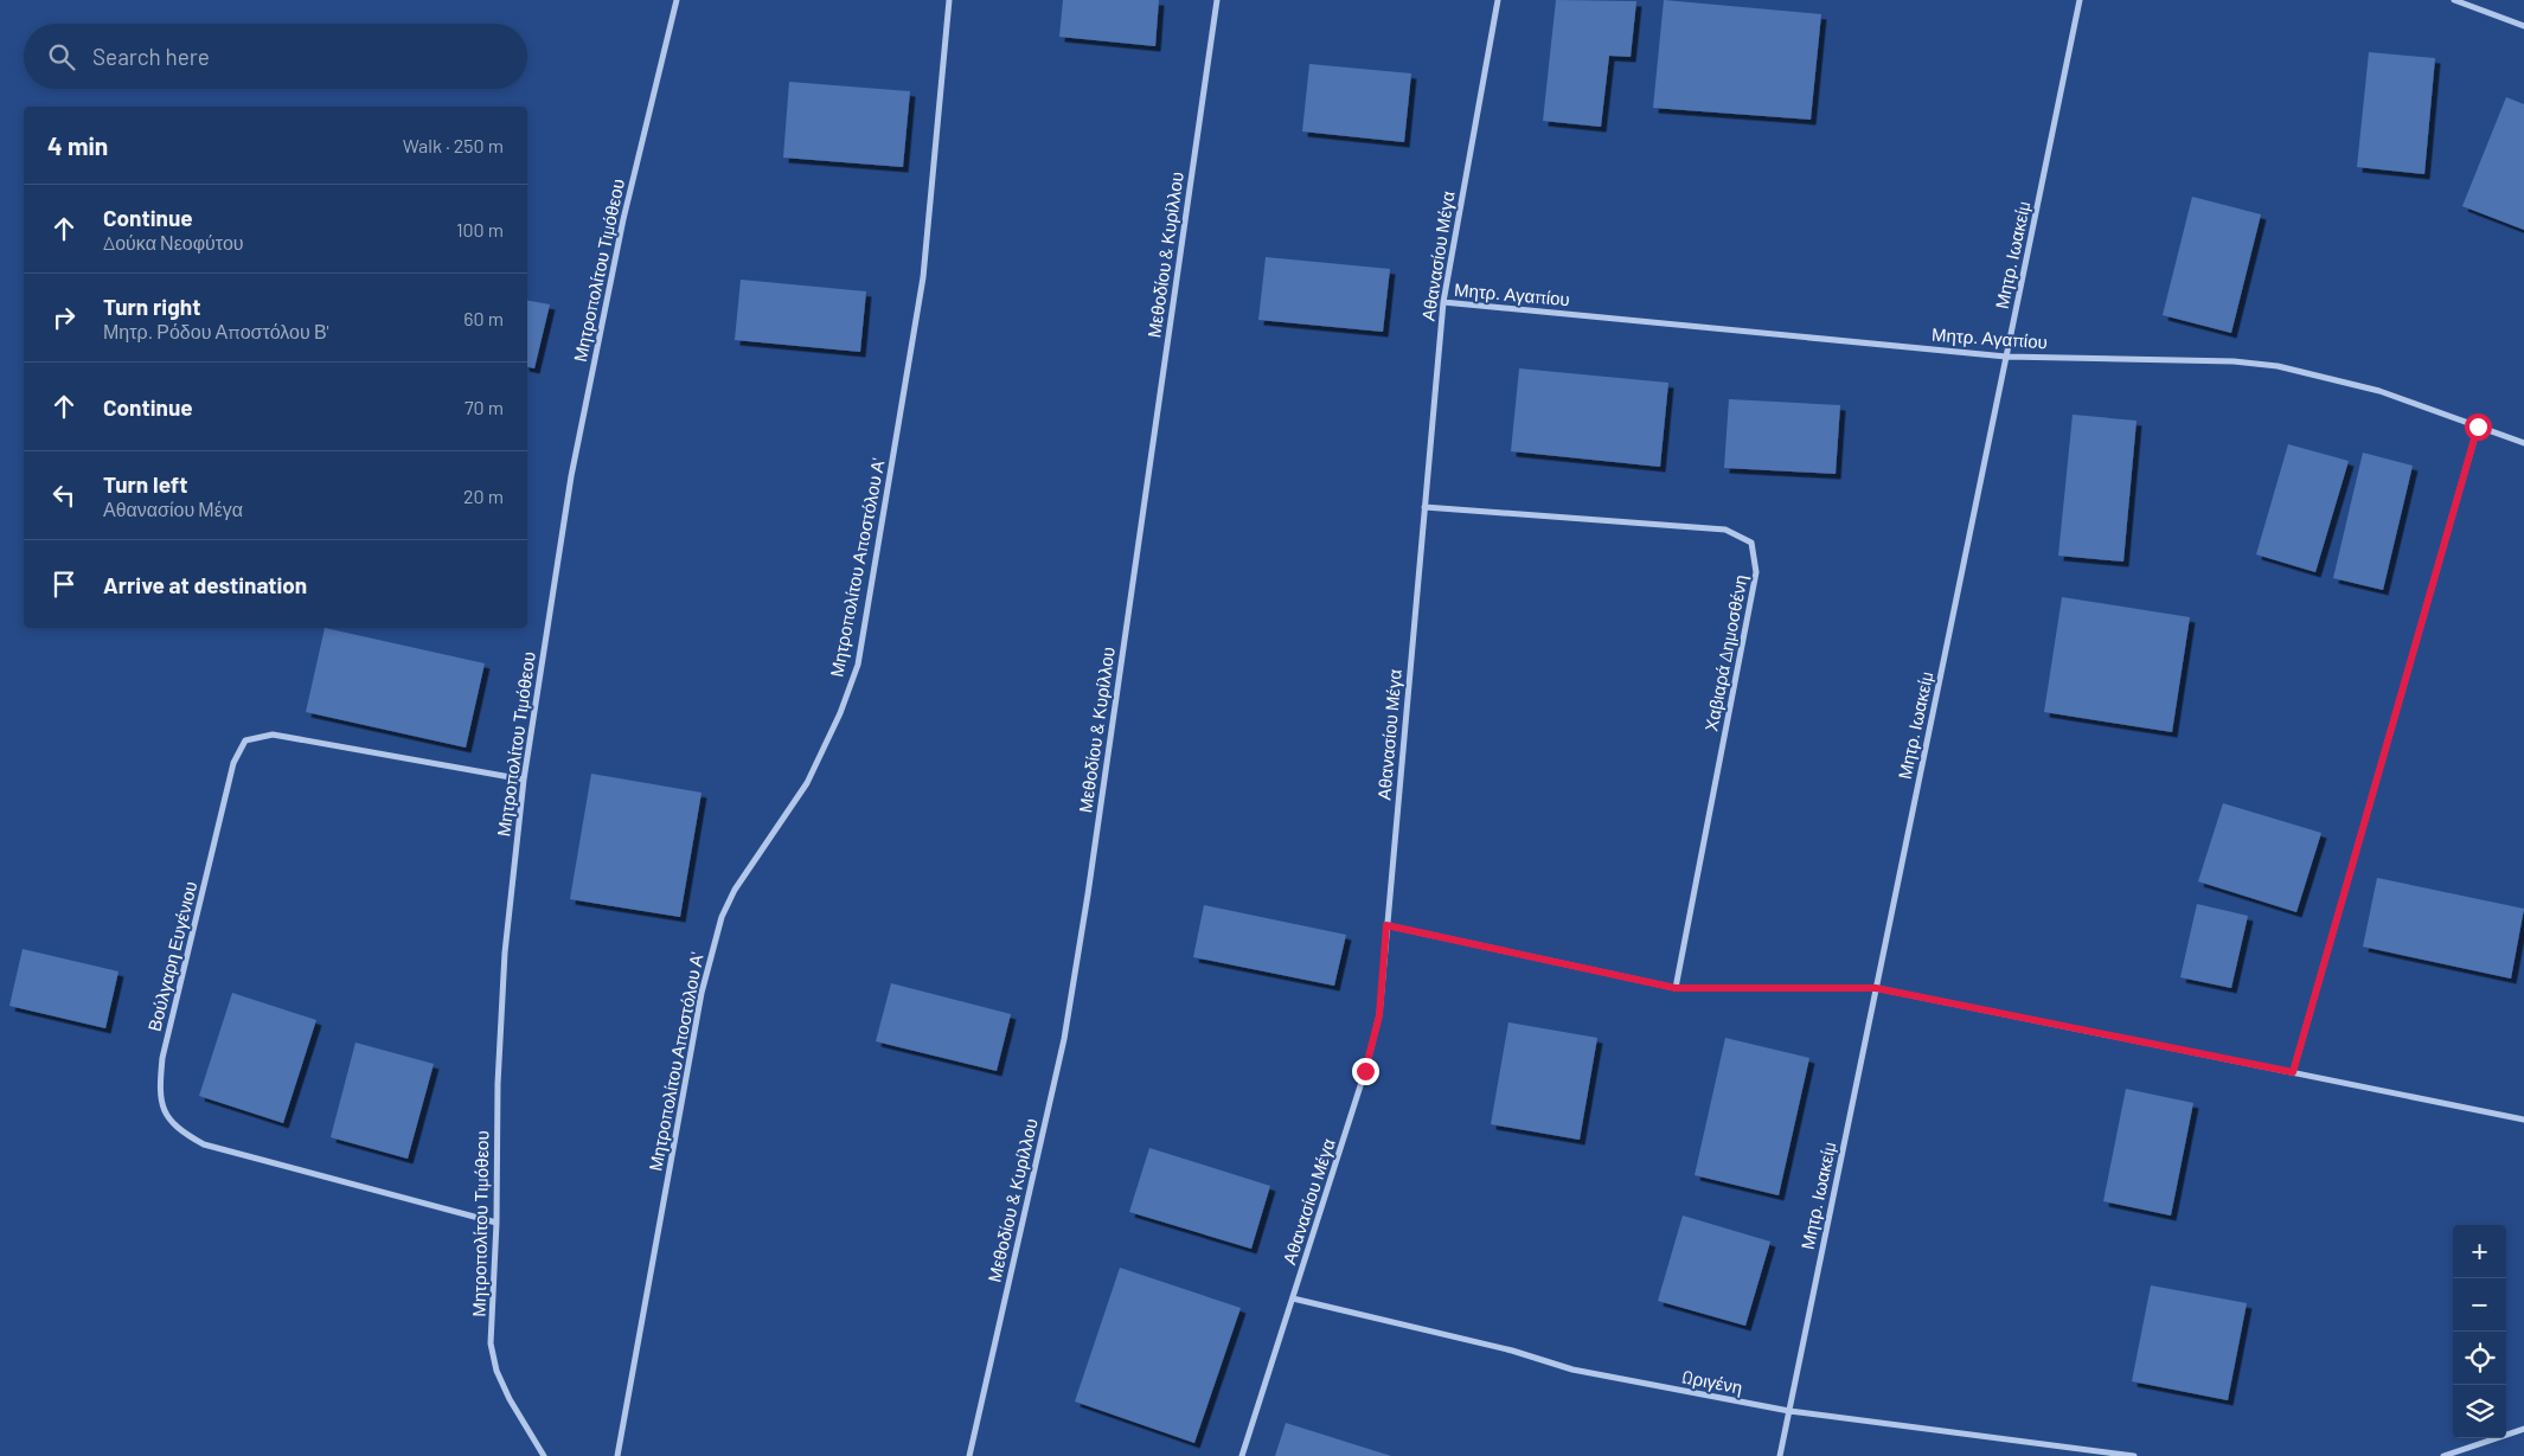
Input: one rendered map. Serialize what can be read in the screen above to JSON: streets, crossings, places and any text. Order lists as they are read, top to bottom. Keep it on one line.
{"streets":{"street":["Μεθοδίου & Κυρίλλου","Μητρ. Ιωακείμ","Αθανασίου Μέγα","Μητροπολίτου Τιμόθεου","Μητρ. Αγαπίου","Μητροπολίτου Αποστόλου Α'","Χαβιαρά Δημοσθένη","Βούλγαρη Ευγένιου","Ωριγένη"]},"crossings":[["Μητρ. Ιωακείμ","Μητρ. Αγαπίου"],["Μητρ. Ιωακείμ","Ωριγένη"],["Αθανασίου Μέγα","Μητρ. Αγαπίου"],["Αθανασίου Μέγα","Χαβιαρά Δημοσθένη"],["Αθανασίου Μέγα","Ωριγένη"],["Μητροπολίτου Τιμόθεου","Βούλγαρη Ευγένιου"]],"page":{"search":"Search here","heading":["4 min","Walk · 250 m"],"list":[["Continue","Δούκα Νεοφύτου","100 m"],["Turn right","Μητρ. Ρόδου Αποστόλου Β'","60 m"],["Continue","70 m"],["Turn left","Αθανασίου Μέγα","20 m"],"Arrive at destination"],"map_buttons":["+","−"]}}
